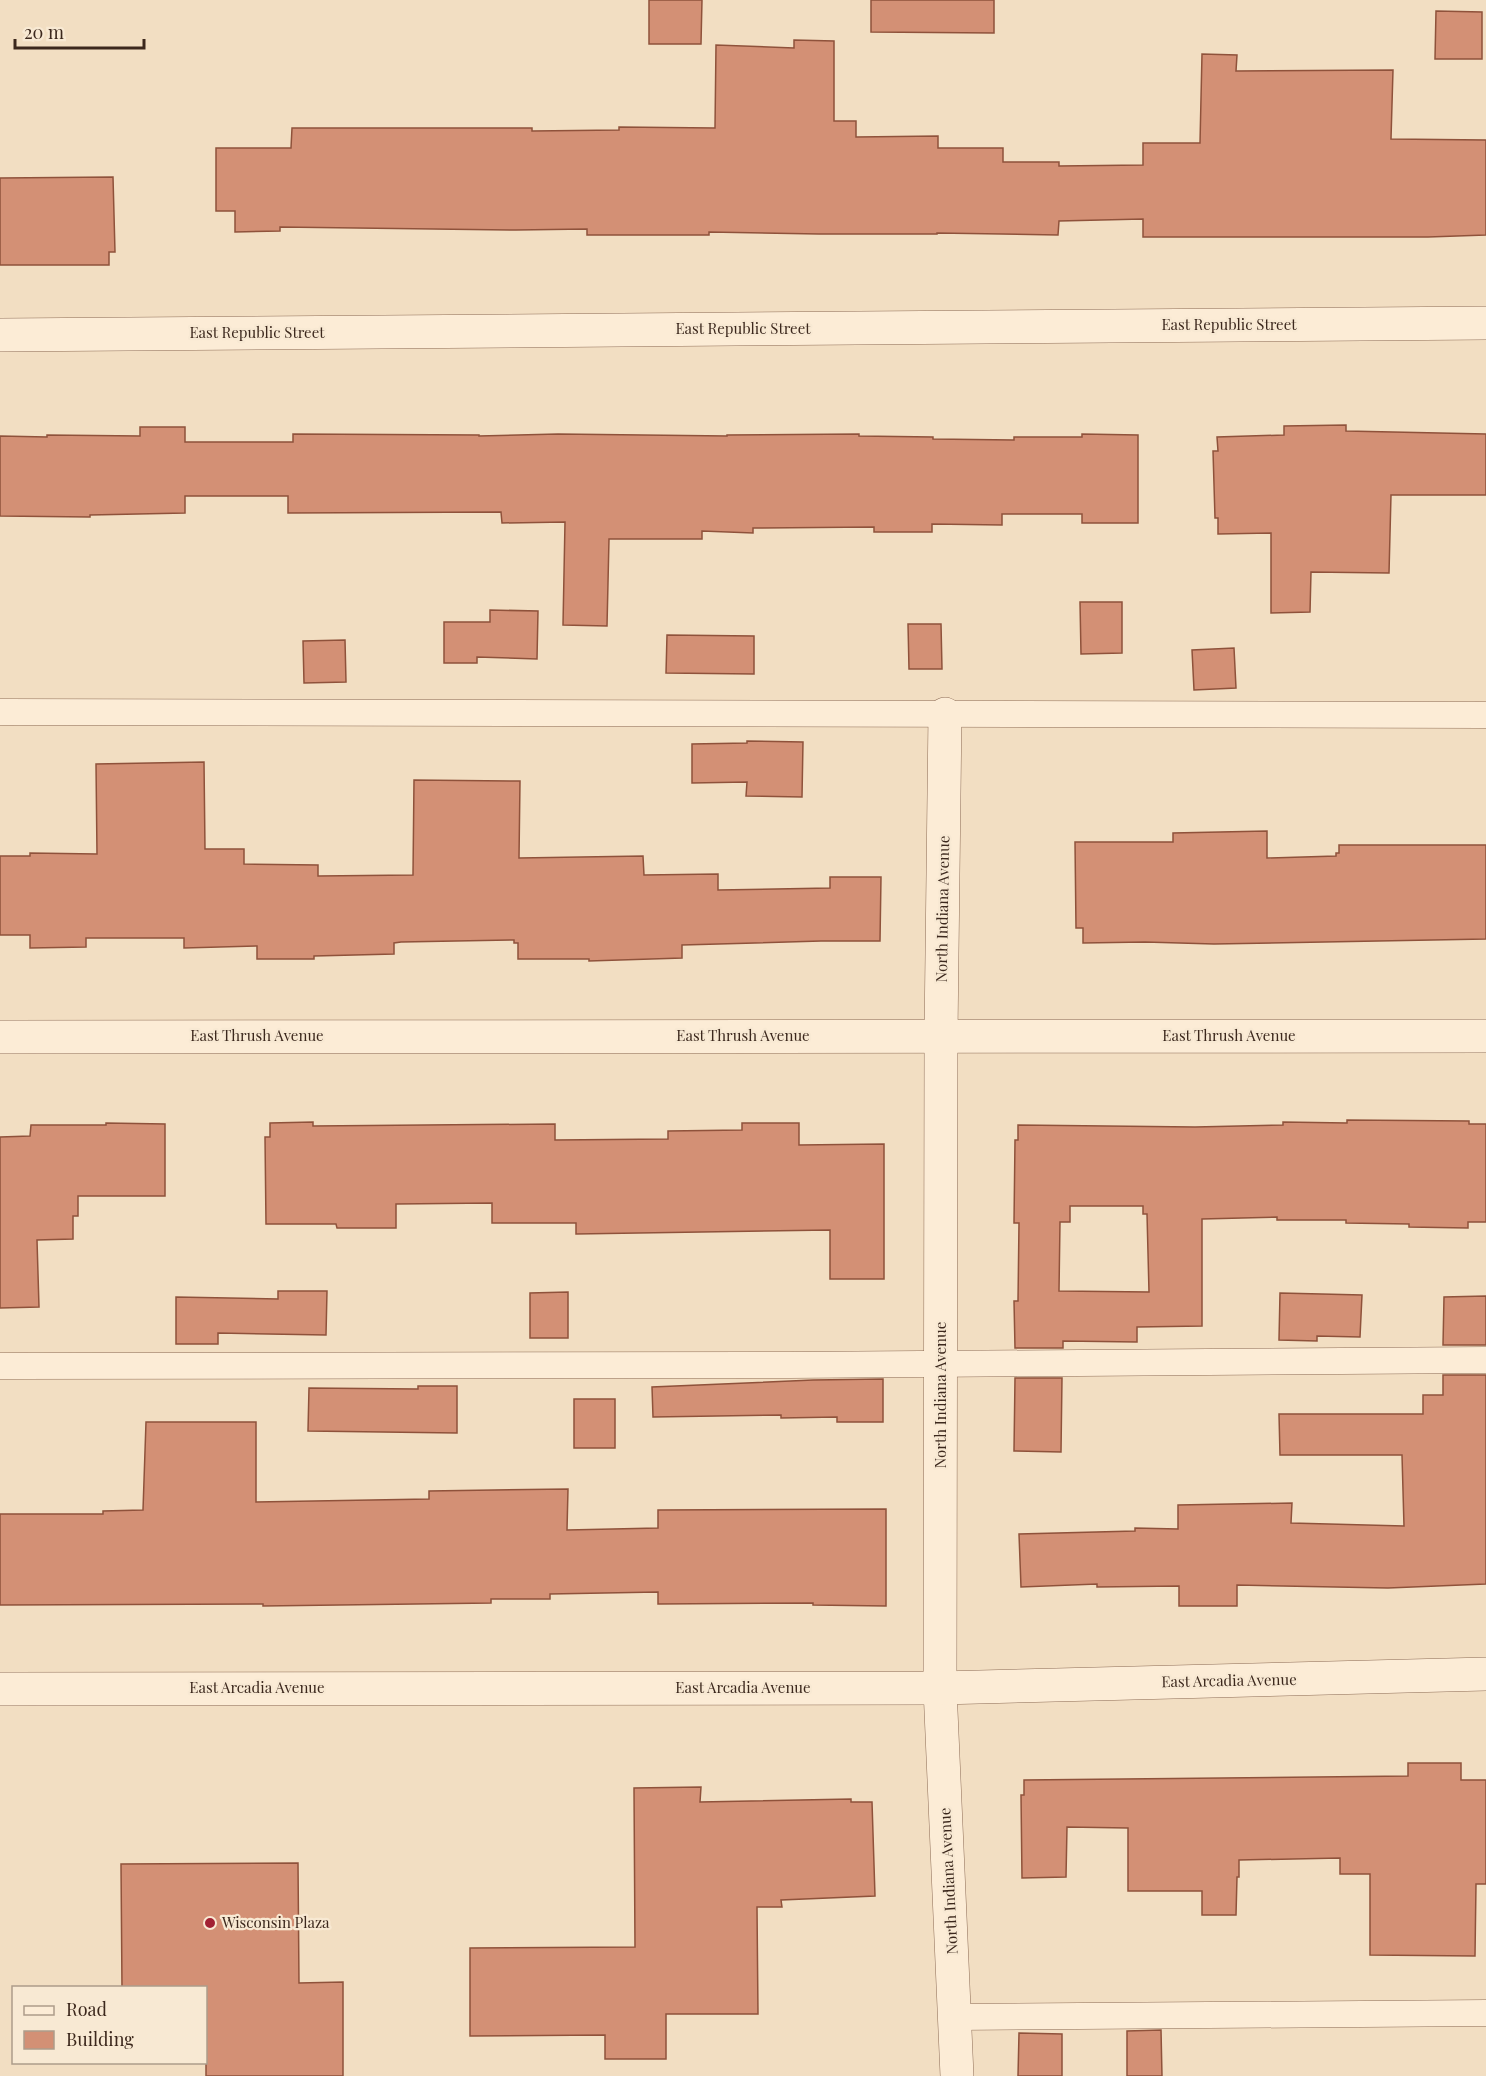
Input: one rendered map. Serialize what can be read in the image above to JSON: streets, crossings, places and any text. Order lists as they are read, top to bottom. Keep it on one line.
{"streets":{"street":["East Republic Street","North Indiana Avenue","East Thrush Avenue","East Arcadia Avenue"]},"crossings":[["North Indiana Avenue","East Thrush Avenue"],["North Indiana Avenue","East Arcadia Avenue"]],"places":["Wisconsin Plaza"],"legend":["Road","Building"],"scale_bar":"20 m"}
